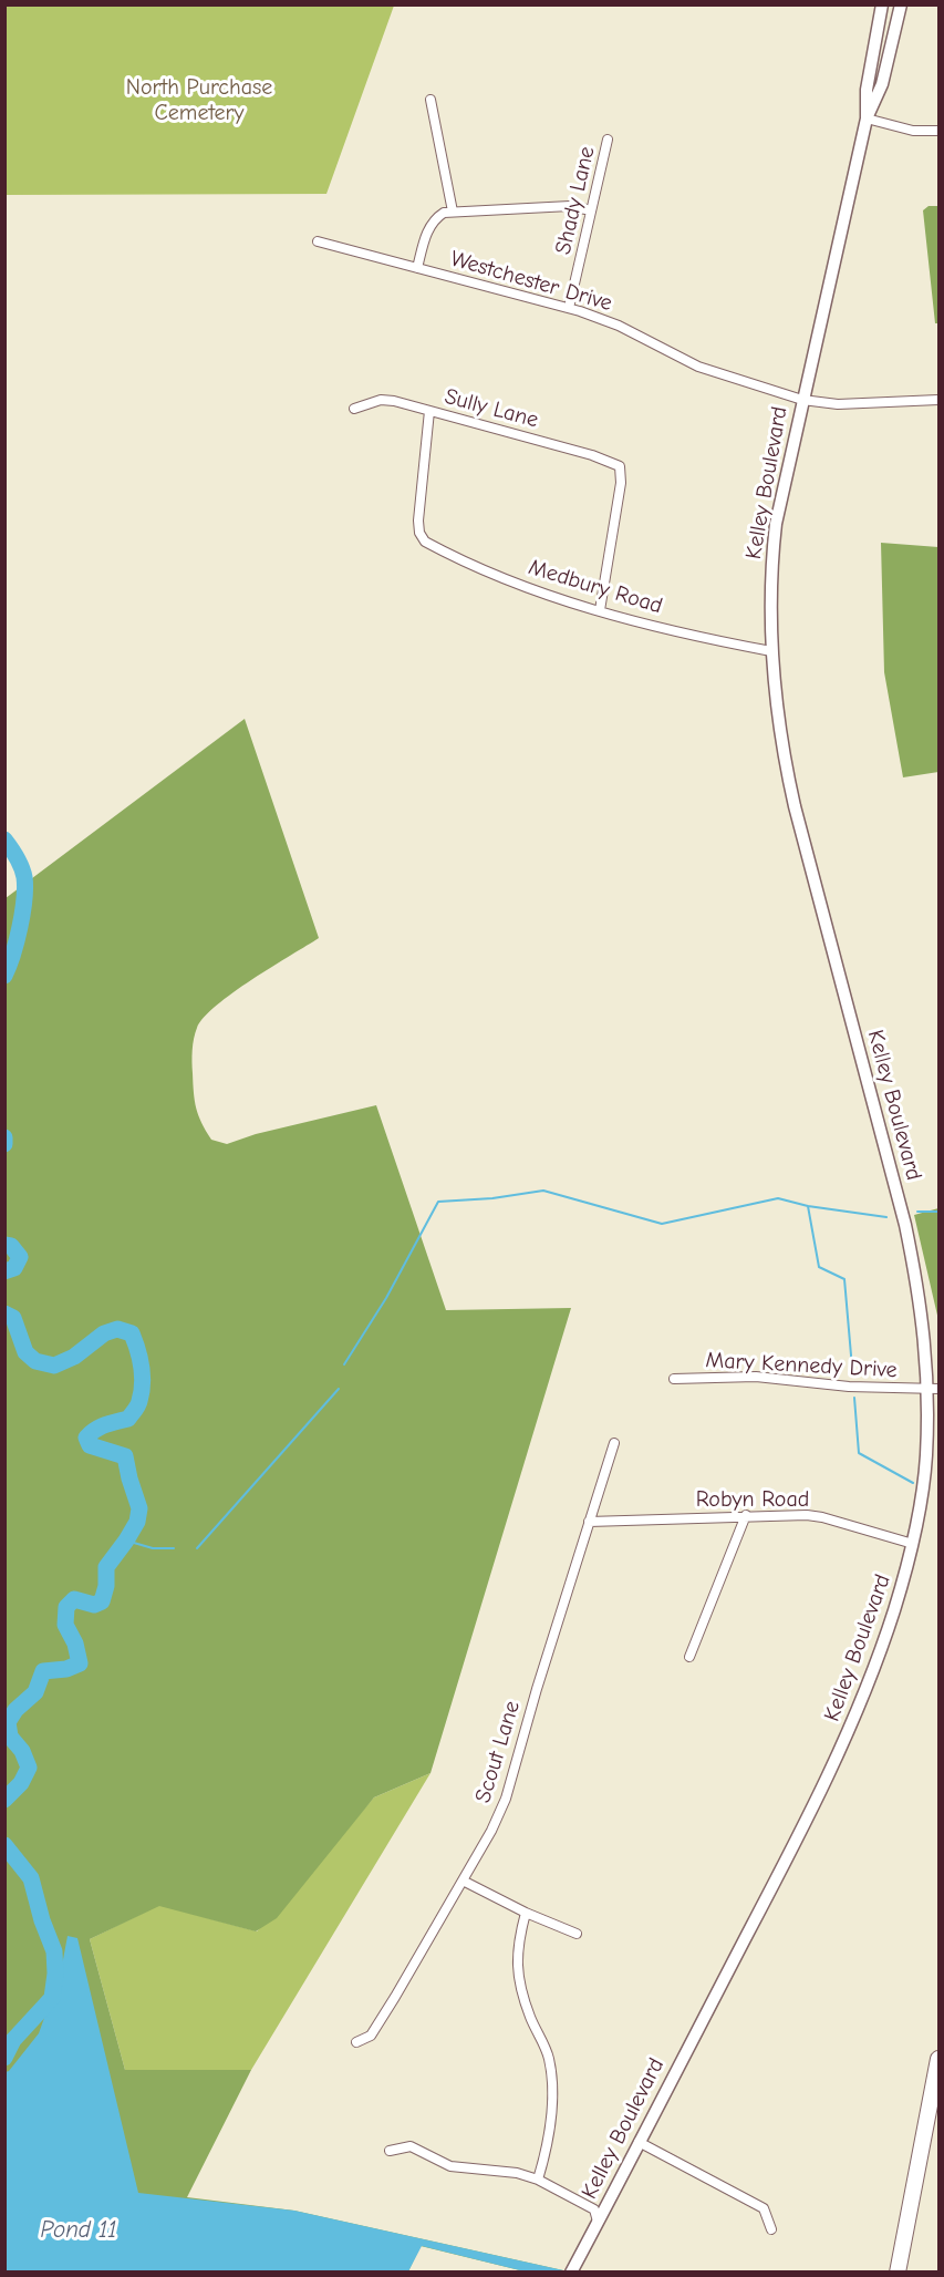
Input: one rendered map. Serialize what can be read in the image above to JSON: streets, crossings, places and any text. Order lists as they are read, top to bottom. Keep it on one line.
{"streets":{"main road":["Kelley Boulevard"],"street":["Shady Lane","Westchester Drive","Sully Lane","Medbury Road","Mary Kennedy Drive","Robyn Road","Scout Lane"]},"crossings":[["Shady Lane","Westchester Drive"],["Westchester Drive","Kelley Boulevard"],["Sully Lane","Medbury Road"],["Kelley Boulevard","Medbury Road"],["Kelley Boulevard","Mary Kennedy Drive"],["Kelley Boulevard","Robyn Road"],["Robyn Road","Scout Lane"]],"water":["Pond 11"],"parks":["North Purchase Cemetery"]}
